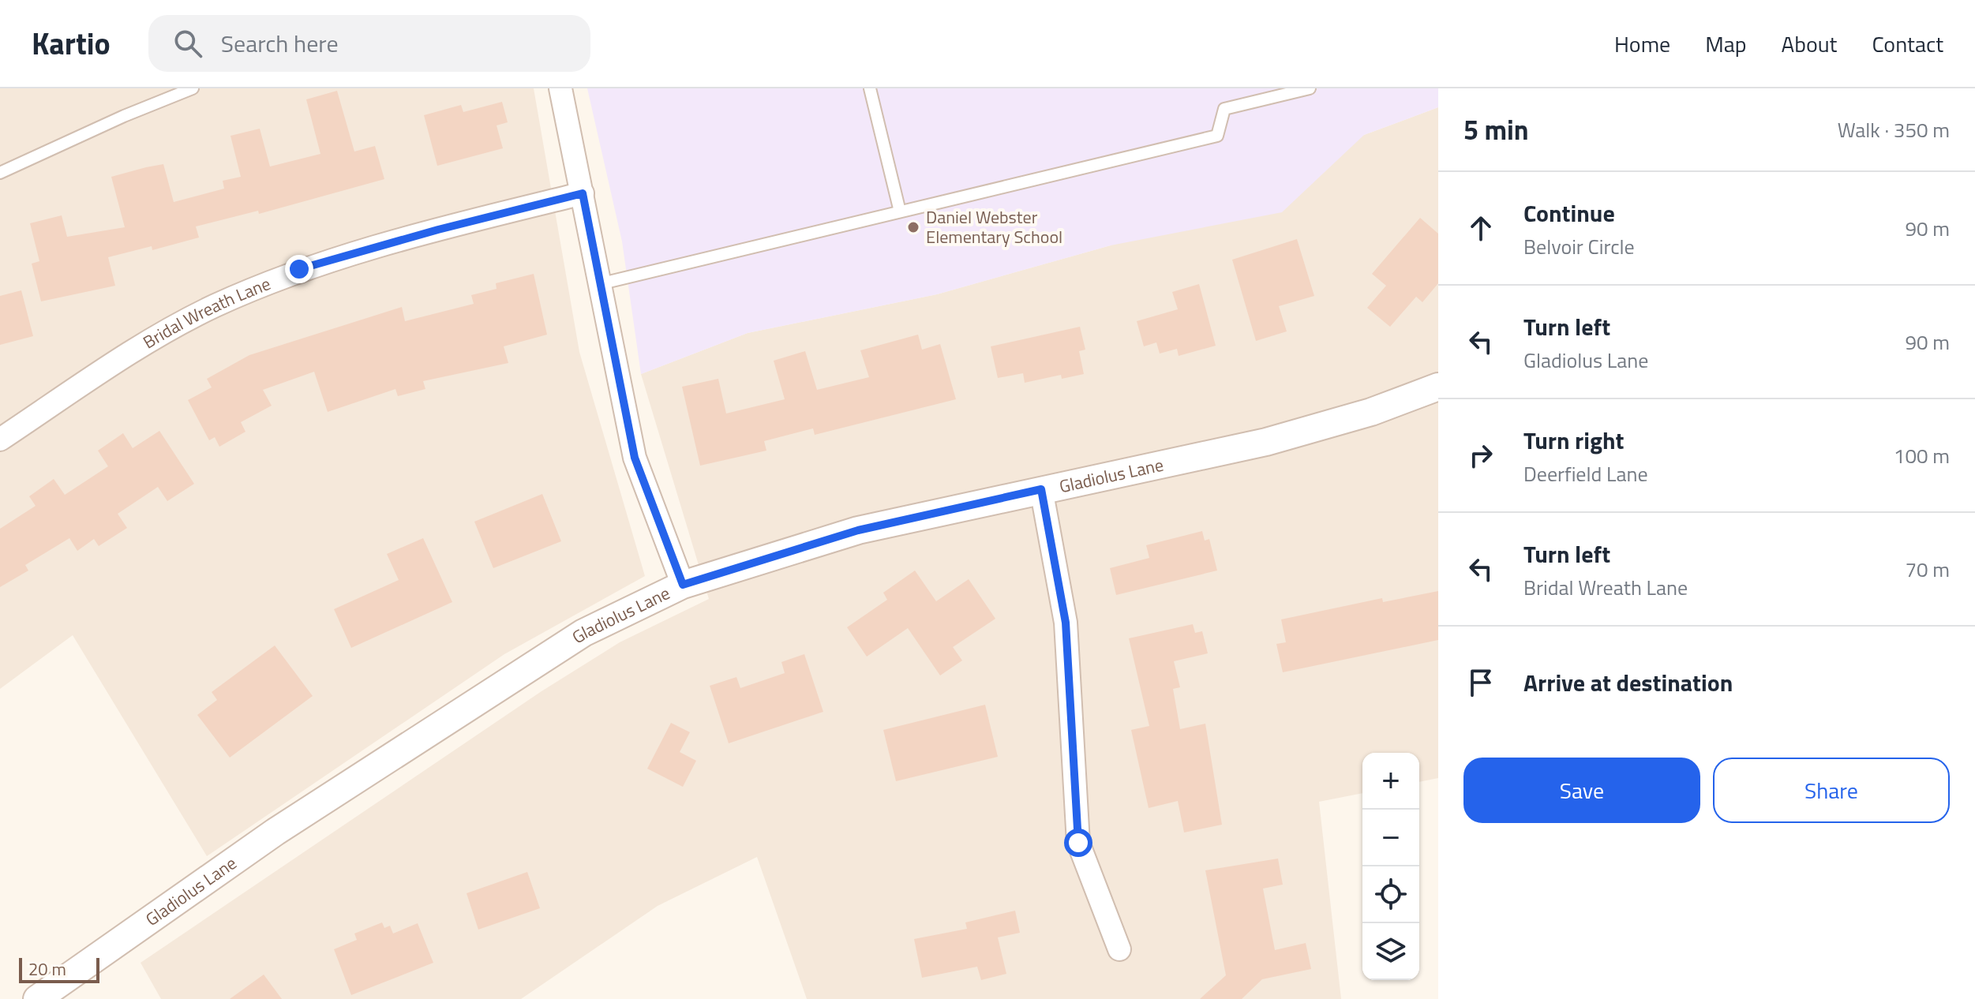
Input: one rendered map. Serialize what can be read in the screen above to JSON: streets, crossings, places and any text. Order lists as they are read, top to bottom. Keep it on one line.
{"streets":{"street":["Bridal Wreath Lane","Gladiolus Lane"]},"places":["Daniel Webster Elementary School"],"scale_bar":"20 m","page":{"header":"Kartio","search":"Search here","nav":["Home","Map","About","Contact"],"heading":["5 min","Walk · 350 m"],"list":[["Continue","Belvoir Circle","90 m"],["Turn left","Gladiolus Lane","90 m"],["Turn right","Deerfield Lane","100 m"],["Turn left","Bridal Wreath Lane","70 m"],"Arrive at destination"],"buttons":["Save","Share"],"map_buttons":["+","−"],"scale":"20 m"}}
